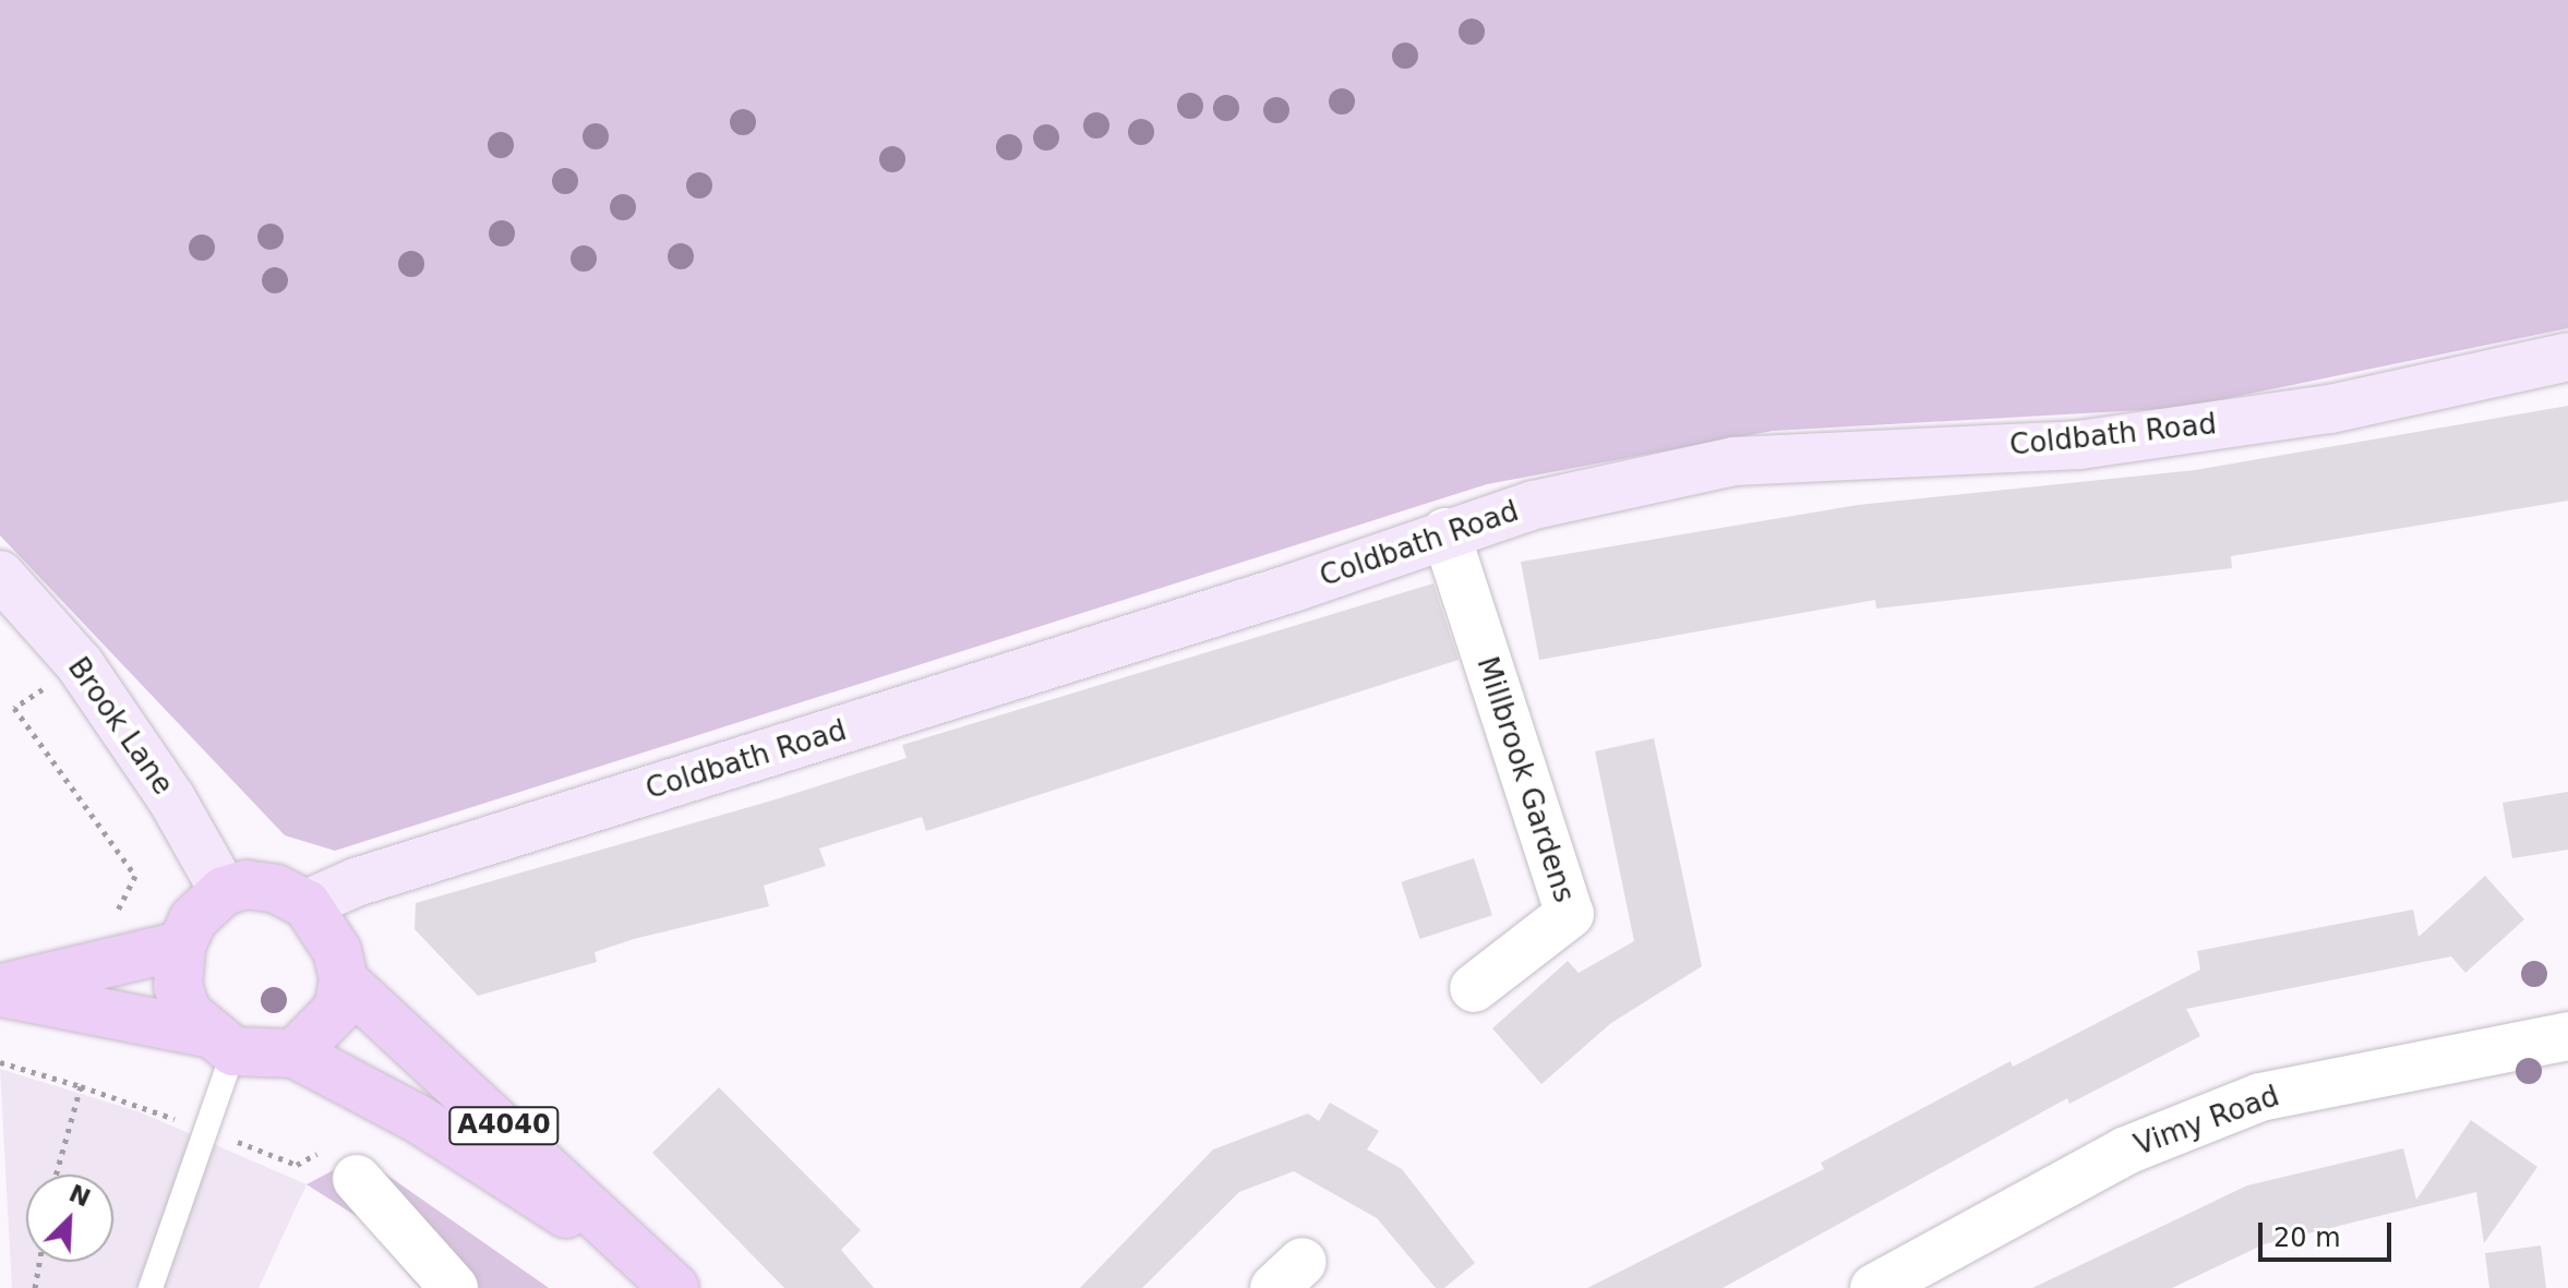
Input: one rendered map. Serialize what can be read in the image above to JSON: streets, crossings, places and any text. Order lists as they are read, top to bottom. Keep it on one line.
{"streets":{"main road":["Coldbath Road","Brook Lane","A4040"],"street":["Millbrook Gardens","Vimy Road"]},"crossings":[["Coldbath Road","Brook Lane"],["Coldbath Road","Millbrook Gardens"],["Coldbath Road","A4040"],["Brook Lane","A4040"]],"scale_bar":"20 m","north":"top right"}
